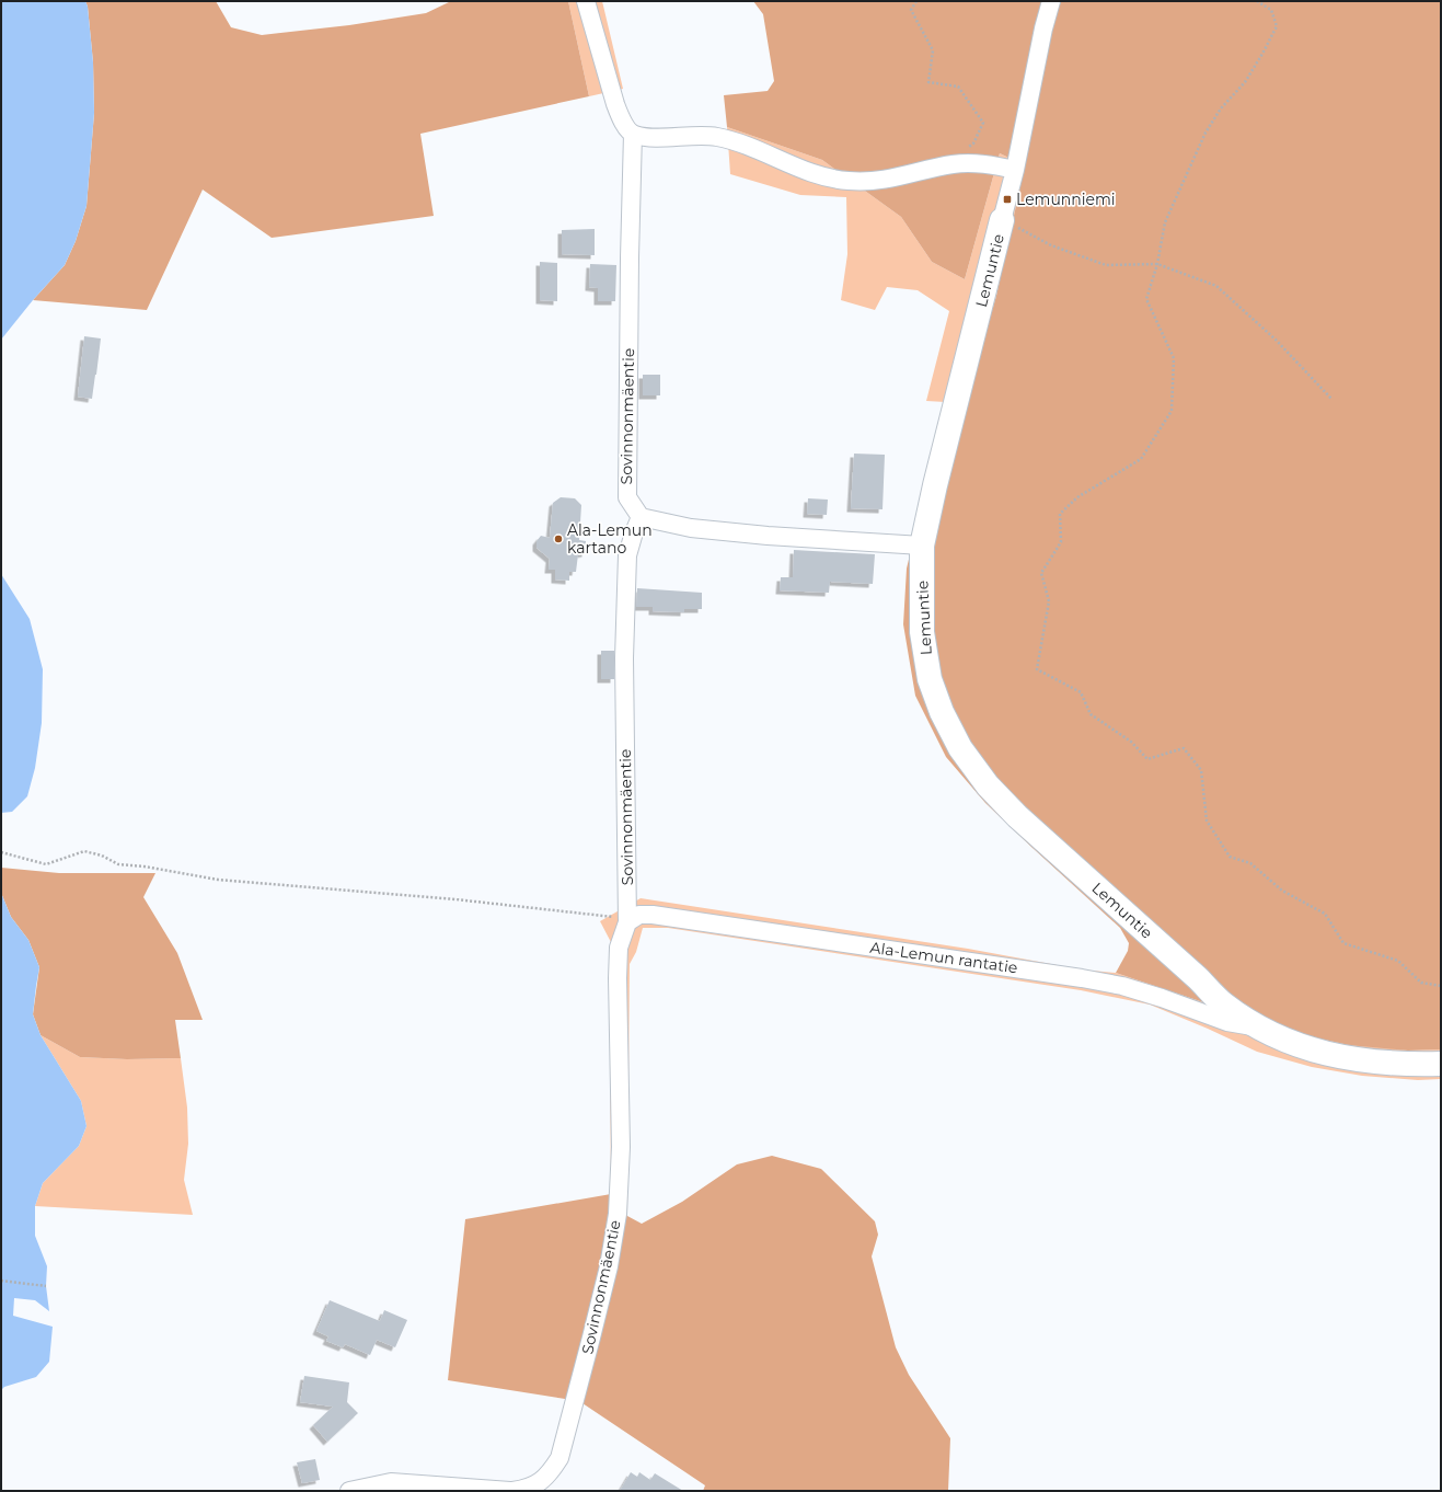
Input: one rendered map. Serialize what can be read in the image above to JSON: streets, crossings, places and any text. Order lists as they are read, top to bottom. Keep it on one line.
{"streets":{"street":["Lemuntie","Sovinnonmäentie","Ala-Lemun rantatie"]},"crossings":[["Lemuntie","Ala-Lemun rantatie"],["Sovinnonmäentie","Ala-Lemun rantatie"]],"places":{"transit":["Lemunniemi"],"other":["Ala-Lemun kartano"]}}
